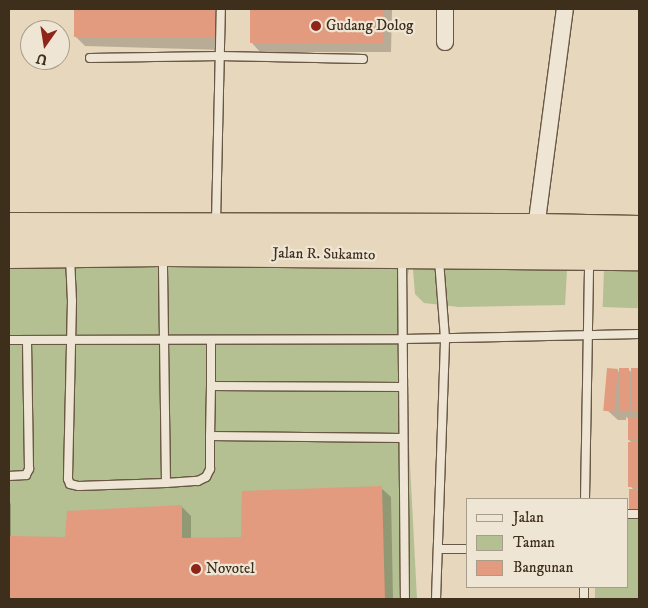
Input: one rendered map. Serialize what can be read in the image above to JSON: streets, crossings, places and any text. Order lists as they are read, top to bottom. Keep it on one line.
{"streets":{"highway":["Jalan R. Sukamto"]},"places":["Gudang Dolog","Novotel"],"legend":["Jalan","Taman","Bangunan"],"north":"bottom"}
